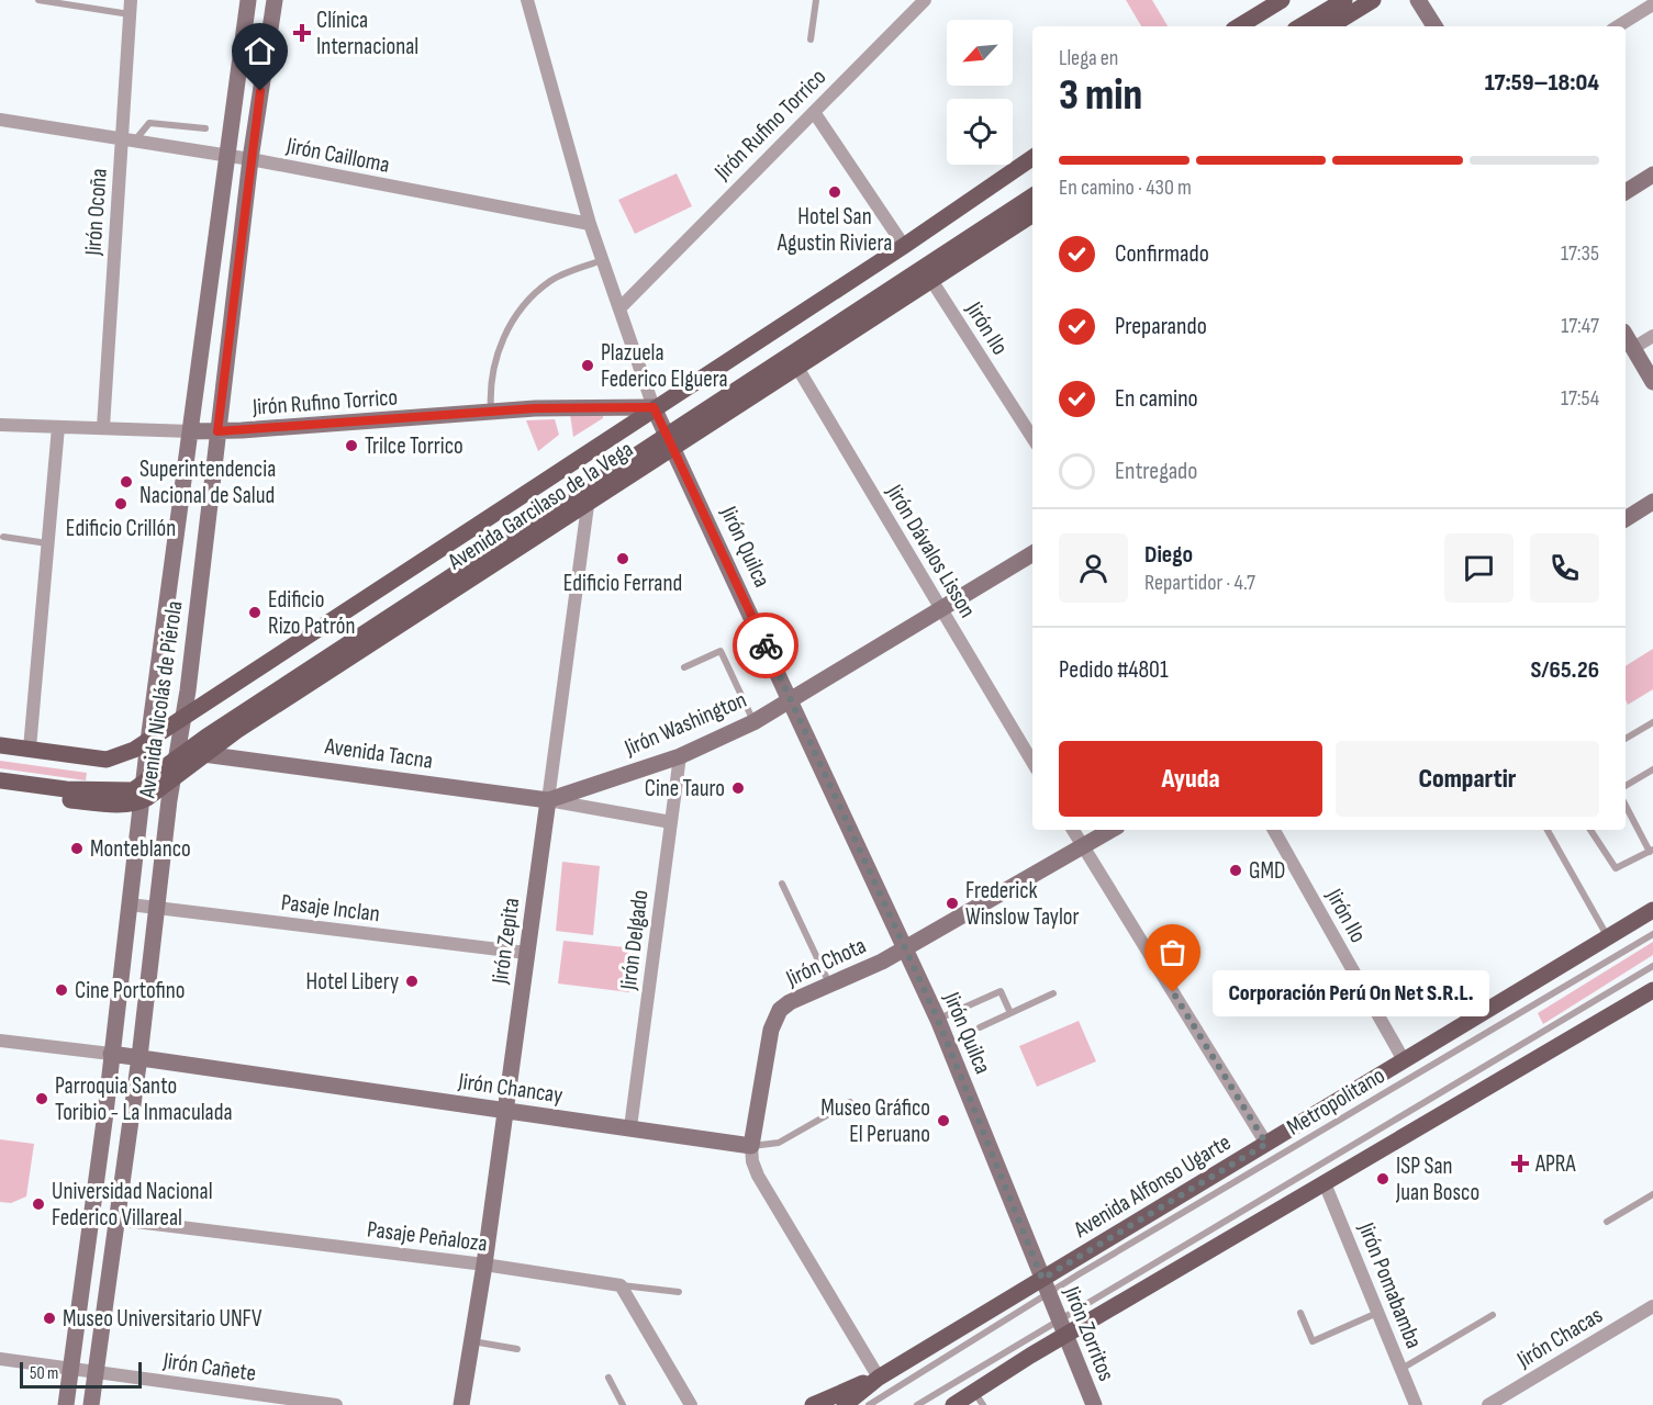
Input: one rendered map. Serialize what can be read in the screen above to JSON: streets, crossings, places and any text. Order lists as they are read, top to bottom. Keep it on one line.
{"streets":{"main road":["Avenida Garcilaso de la Vega","Avenida Alfonso Ugarte"],"street":["Jirón Rufino Torrico","Jirón Cailloma","Jirón Ocoña","Jirón Ilo","Jirón Quilca","Jirón Dávalos Lisson","Avenida Nicolás de Piérola","Jirón Washington","Avenida Tacna","Pasaje Inclan","Jirón Delgado","Jirón Zepita","Jirón Chota","Jirón Chancay","Pasaje Peñaloza","Jirón Pomabamba","Jirón Zorritos","Jirón Chacas","Jirón Cañete"],"lane":["Metropolitano"]},"crossings":[["Jirón Rufino Torrico","Jirón Ocoña"],["Jirón Rufino Torrico","Avenida Garcilaso de la Vega"],["Jirón Rufino Torrico","Jirón Quilca"],["Jirón Rufino Torrico","Avenida Nicolás de Piérola"],["Jirón Cailloma","Jirón Ocoña"],["Jirón Cailloma","Jirón Quilca"],["Jirón Cailloma","Avenida Nicolás de Piérola"],["Jirón Ilo","Avenida Garcilaso de la Vega"],["Jirón Ilo","Avenida Alfonso Ugarte"],["Avenida Garcilaso de la Vega","Jirón Quilca"],["Avenida Garcilaso de la Vega","Jirón Dávalos Lisson"],["Avenida Garcilaso de la Vega","Avenida Nicolás de Piérola"],["Avenida Garcilaso de la Vega","Avenida Tacna"],["Avenida Garcilaso de la Vega","Jirón Zepita"],["Jirón Quilca","Jirón Washington"],["Jirón Quilca","Jirón Chota"],["Jirón Quilca","Metropolitano"],["Jirón Quilca","Avenida Alfonso Ugarte"],["Jirón Quilca","Jirón Zorritos"],["Jirón Dávalos Lisson","Jirón Washington"],["Avenida Nicolás de Piérola","Pasaje Inclan"],["Avenida Nicolás de Piérola","Jirón Chancay"],["Avenida Nicolás de Piérola","Pasaje Peñaloza"],["Avenida Nicolás de Piérola","Jirón Cañete"],["Jirón Washington","Avenida Tacna"],["Jirón Washington","Jirón Delgado"],["Jirón Washington","Jirón Zepita"],["Avenida Tacna","Jirón Zepita"],["Pasaje Inclan","Jirón Zepita"],["Jirón Delgado","Jirón Chancay"],["Jirón Zepita","Jirón Chancay"],["Jirón Zepita","Pasaje Peñaloza"],["Jirón Chota","Jirón Chancay"],["Metropolitano","Avenida Alfonso Ugarte"],["Metropolitano","Jirón Zorritos"],["Avenida Alfonso Ugarte","Jirón Zorritos"]],"places":{"health":["Clínica Internacional","APRA"],"other":["Hotel San Agustin Riviera","Plazuela Federico Elguera","Trilce Torrico","Superintendencia Nacional de Salud","Edificio Crillón","Edificio Ferrand","Edificio Rizo Patrón","Cine Tauro","Monteblanco","GMD","Frederick Winslow Taylor","Hotel Libery","Cine Portofino","Corporación Perú On Net S.R.L.","Parroquia Santo Toribio - La Inmaculada","Museo Gráfico El Peruano","ISP San Juan Bosco","Universidad Nacional Federico Villareal","Museo Universitario UNFV"]},"scale_bar":"50 m","north":"bottom left","page":{"heading":["3 min","Llega en","17:59–18:04"],"panel":["Diego","Repartidor · 4.7","Pedido #4801","S/65.26"],"bar":"En camino · 430 m","list":[["Confirmado","17:35"],["Preparando","17:47"],["En camino","17:54"],"Entregado"],"buttons":["Ayuda","Compartir"],"bubble":"Corporación Perú On Net S.R.L.","scale":"50 m"}}
